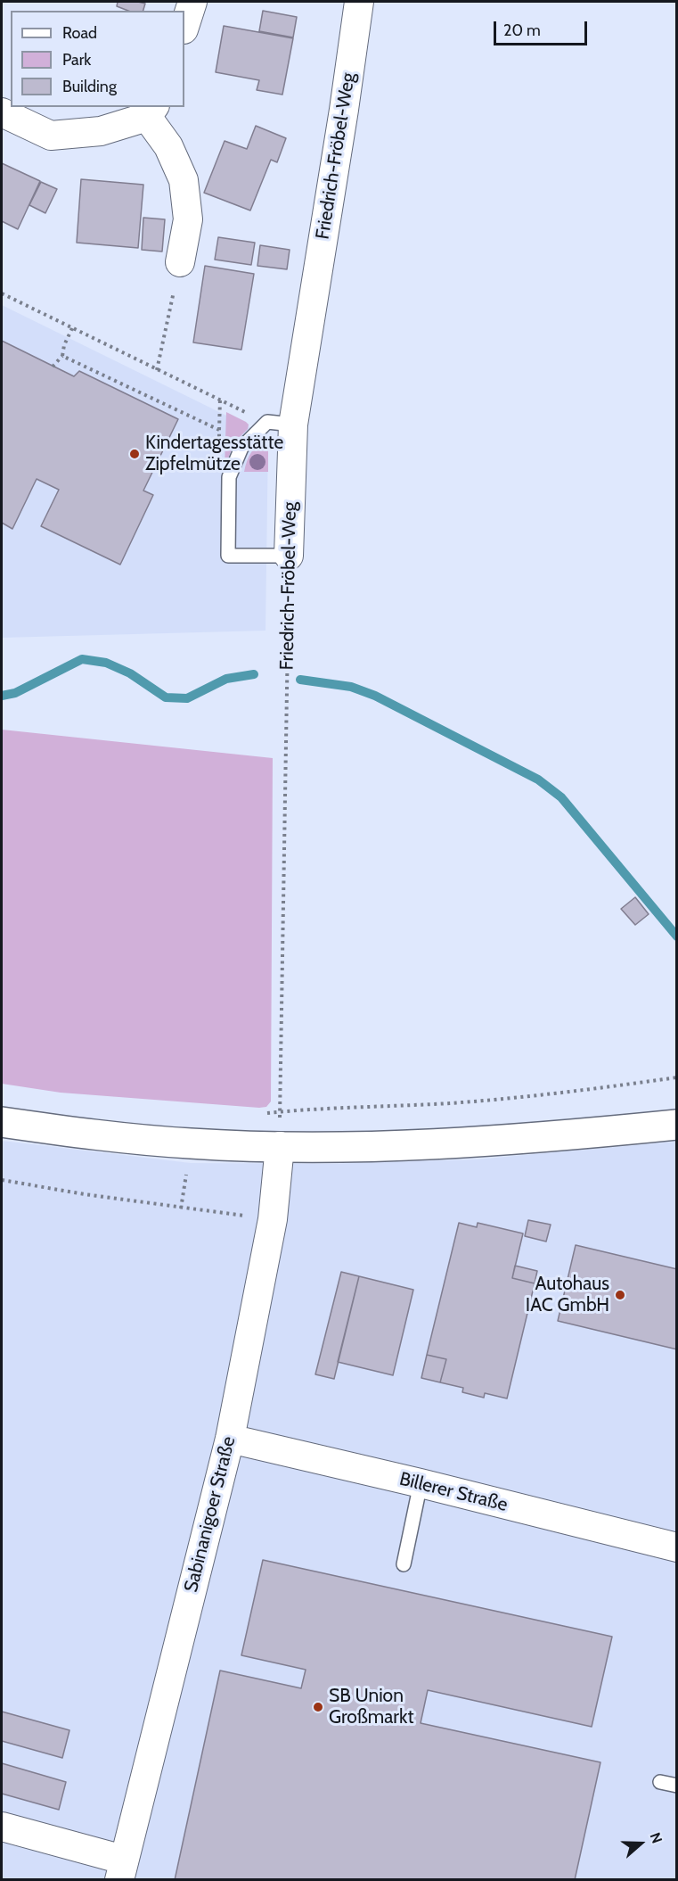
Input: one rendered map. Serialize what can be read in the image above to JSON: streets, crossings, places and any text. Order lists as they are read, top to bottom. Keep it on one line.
{"streets":{"street":["Friedrich-Fröbel-Weg","Billerer Straße","Sabinanigoer Straße"]},"crossings":[["Billerer Straße","Sabinanigoer Straße"]],"places":["Kindertagesstätte Zipfelmütze","Autohaus IAC GmbH","SB Union Großmarkt"],"legend":["Road","Park","Building"],"scale_bar":"20 m","north":"right"}
